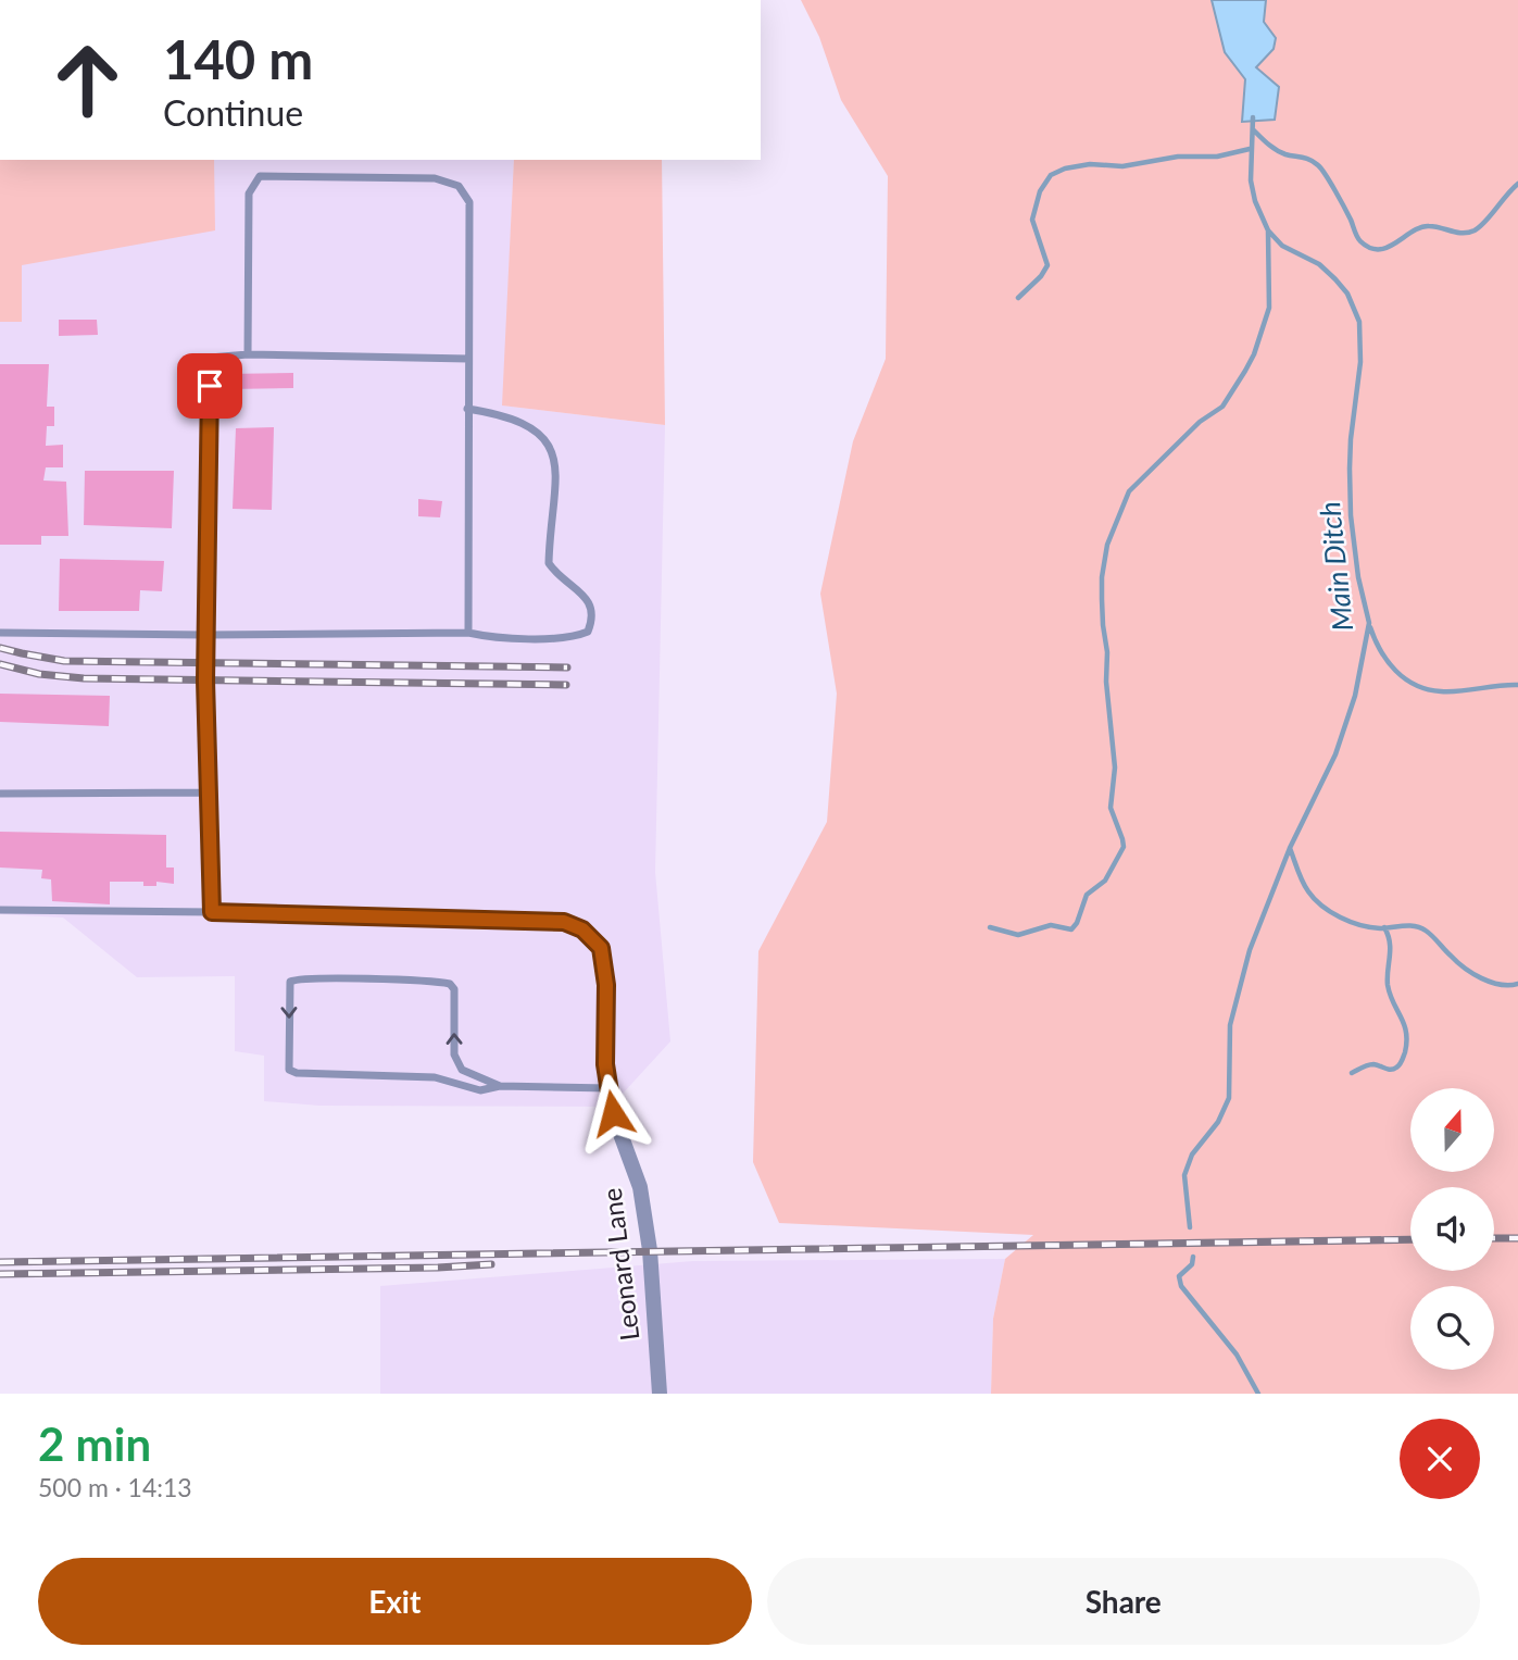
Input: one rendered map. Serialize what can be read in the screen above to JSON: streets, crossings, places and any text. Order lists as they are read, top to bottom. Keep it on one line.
{"streets":{"street":["Leonard Lane"]},"water":["Main Ditch"],"north":"top","page":{"turn":["140 m","Continue"],"heading":["2 min","500 m · 14:13"],"buttons":["Exit","Share"]}}
